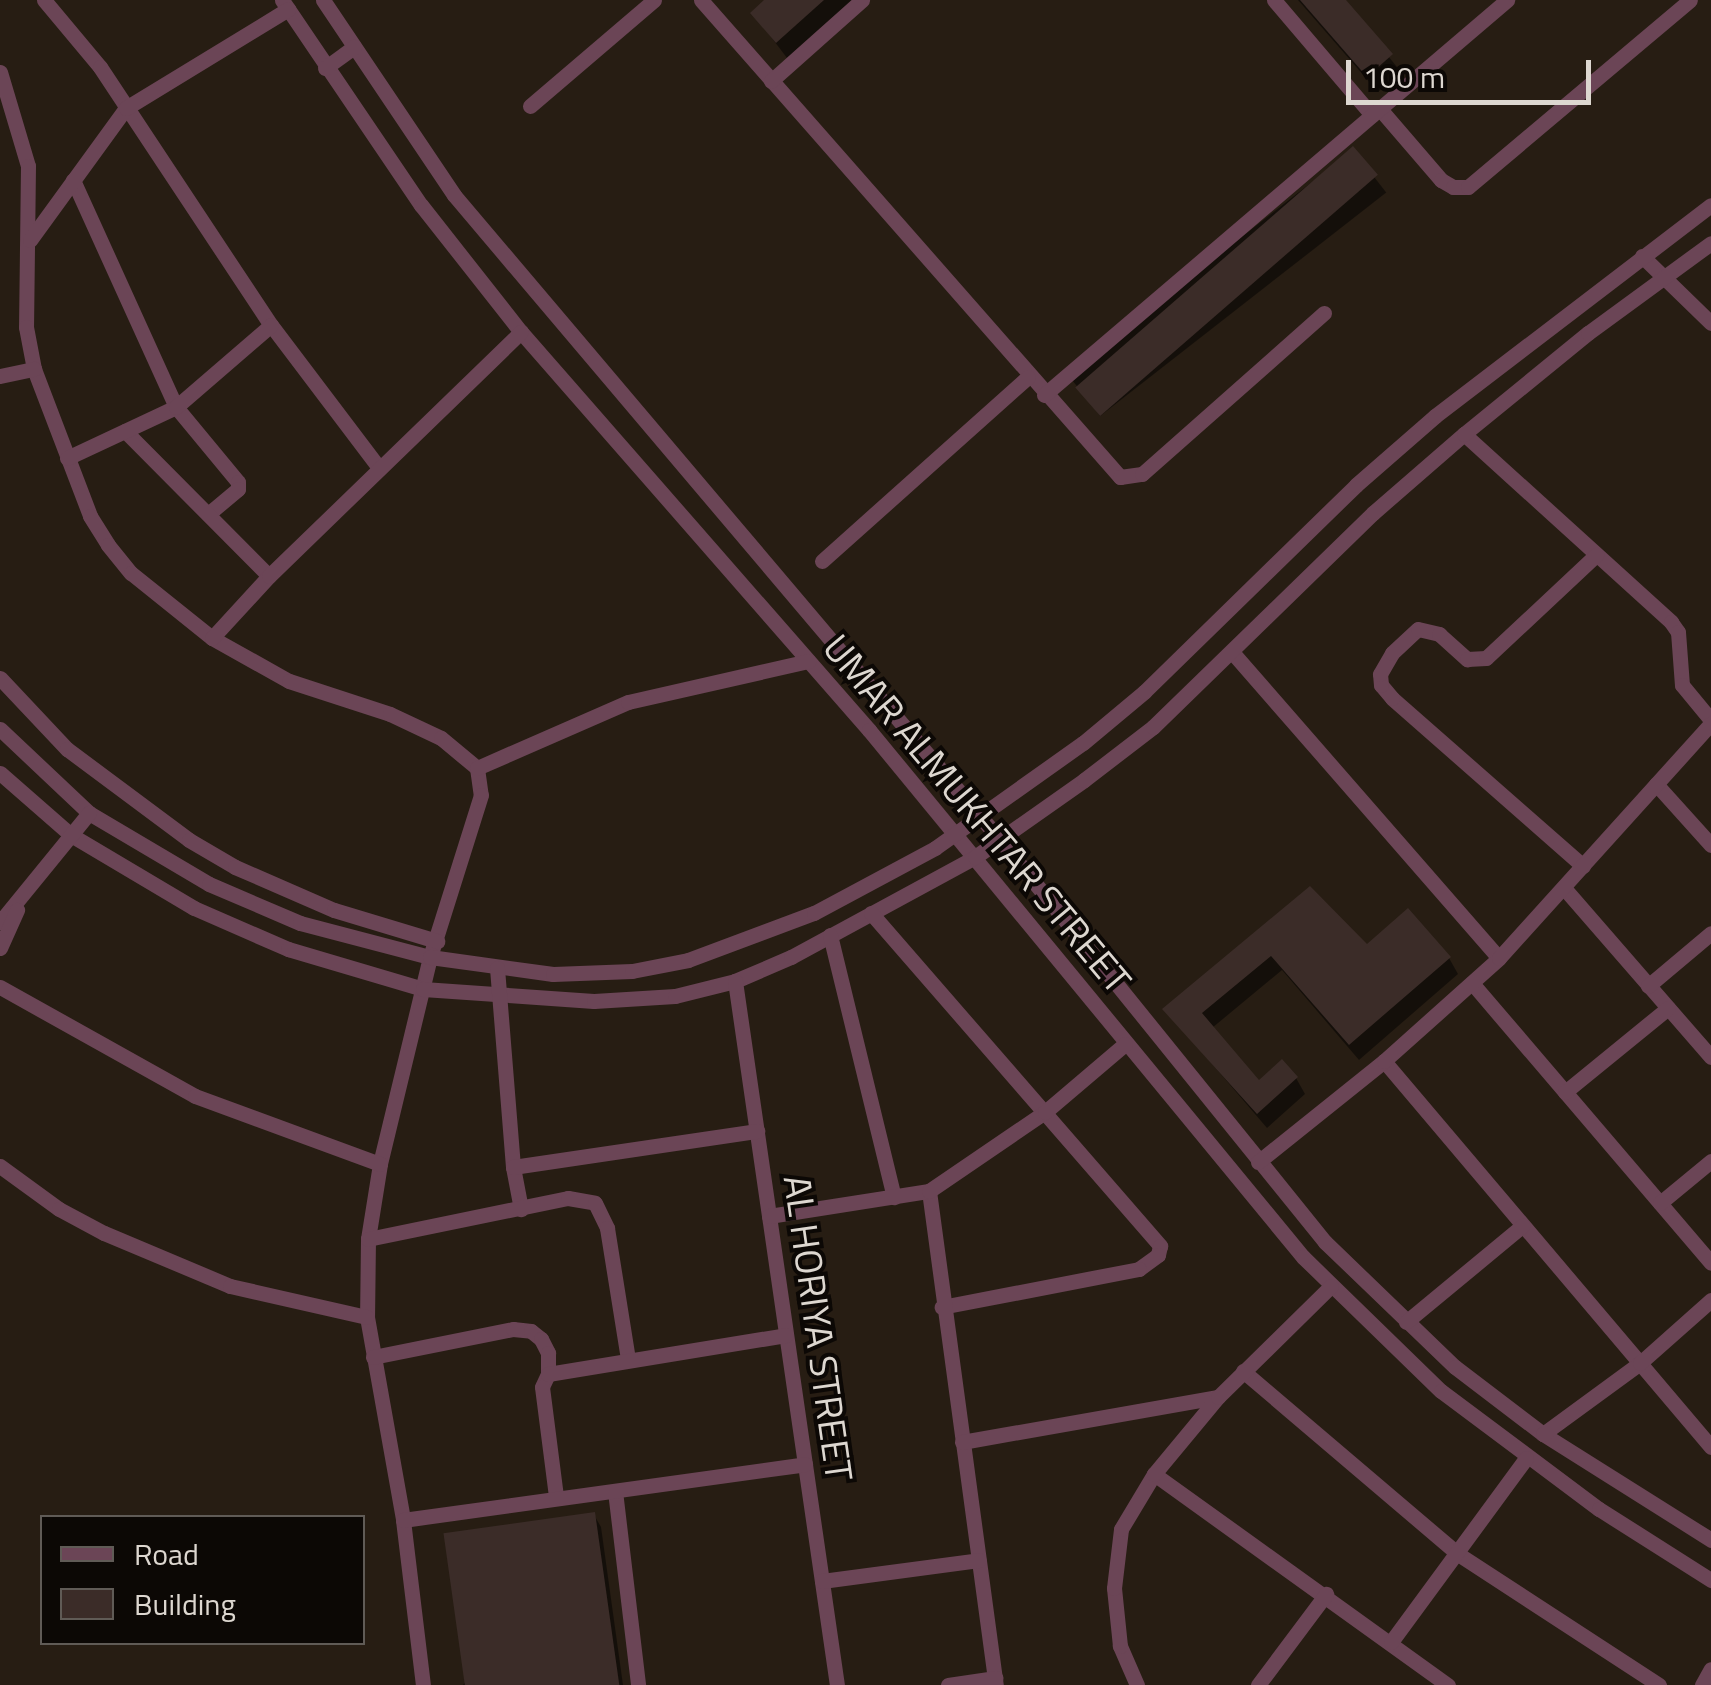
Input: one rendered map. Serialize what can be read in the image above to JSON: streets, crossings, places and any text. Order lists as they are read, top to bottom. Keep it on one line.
{"streets":{"street":["UMAR ALMUKHTAR STREET","AL HORIYA STREET"]},"legend":["Road","Building"],"scale_bar":"100 m"}
